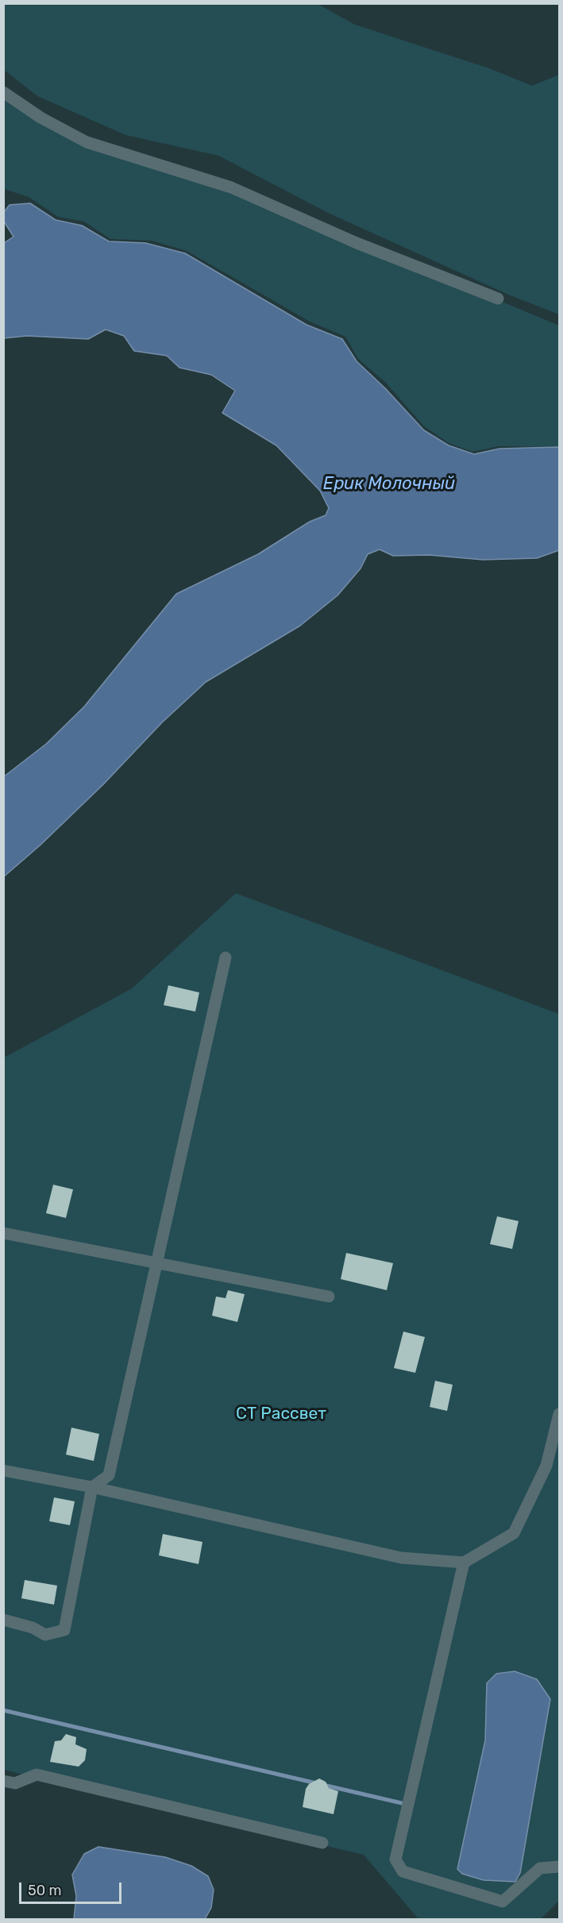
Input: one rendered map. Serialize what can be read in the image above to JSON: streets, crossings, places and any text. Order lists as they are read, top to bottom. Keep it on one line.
{"water":["Ерик Молочный"],"parks":["СТ Рассвет"],"scale_bar":"50 m"}
